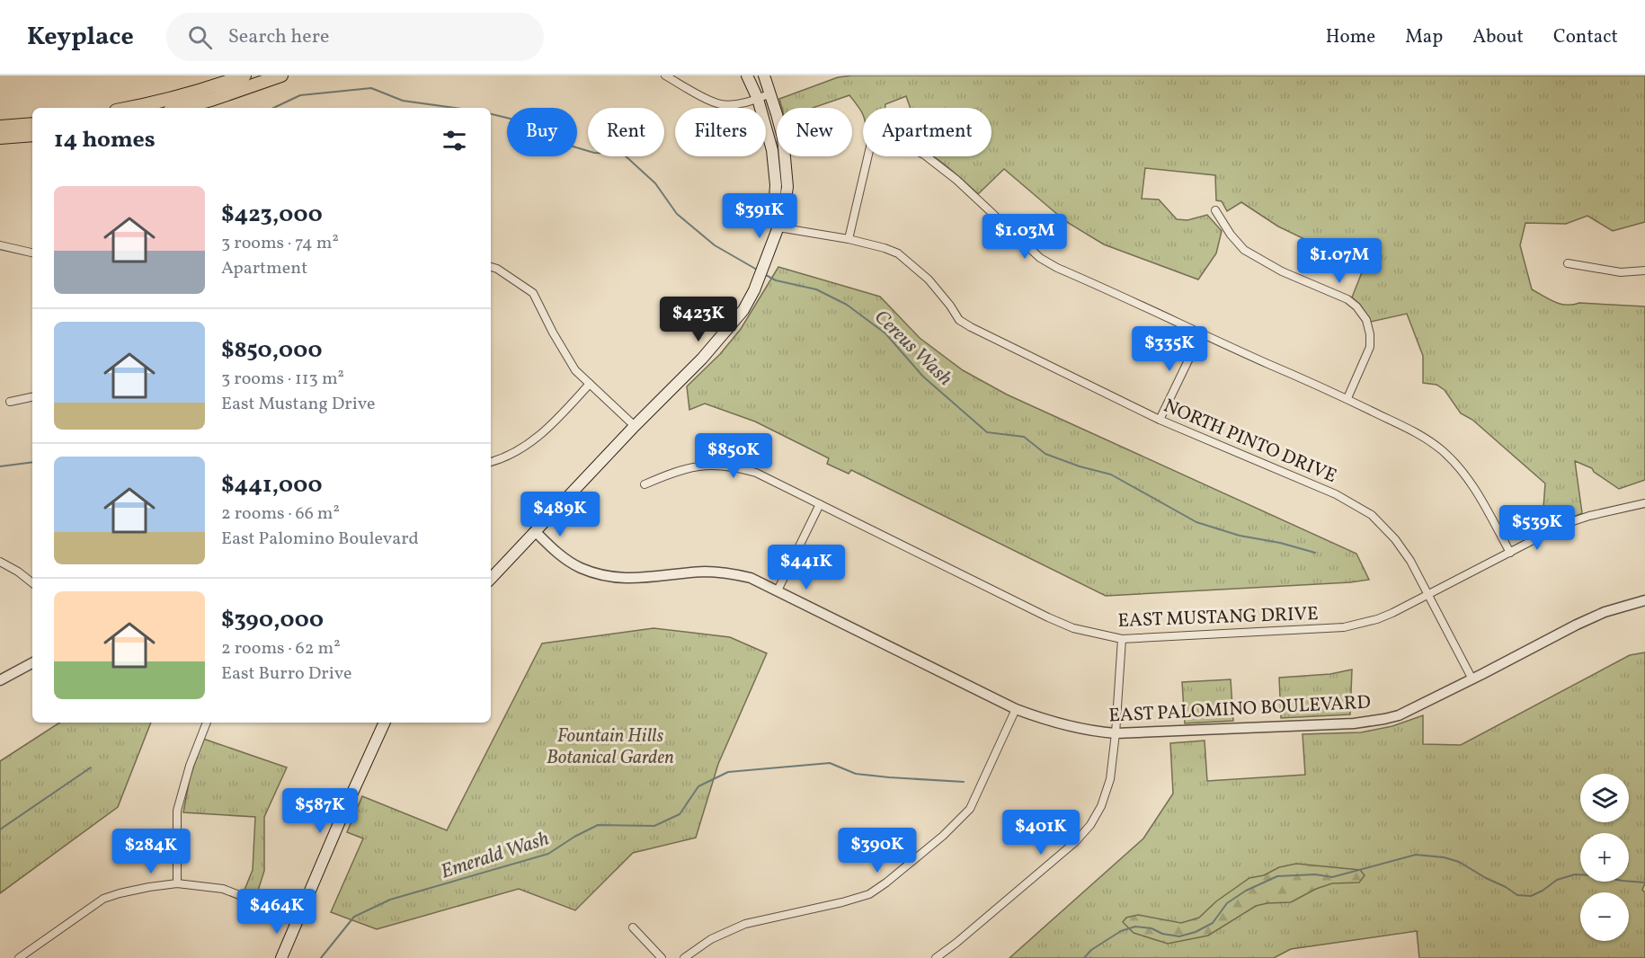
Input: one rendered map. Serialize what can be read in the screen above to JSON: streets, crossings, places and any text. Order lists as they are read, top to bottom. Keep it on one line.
{"streets":{"street":["NORTH PINTO DRIVE","EAST MUSTANG DRIVE","EAST PALOMINO BOULEVARD"]},"crossings":[["NORTH PINTO DRIVE","EAST MUSTANG DRIVE"],["NORTH PINTO DRIVE","EAST PALOMINO BOULEVARD"]],"water":["Cereus Wash","Emerald Wash"],"parks":["Fountain Hills Botanical Garden"],"page":{"header":"Keyplace","search":"Search here","nav":["Home","Map","About","Contact"],"chip":["Buy","Rent","Filters","New","Apartment"],"heading":"14 homes","list":[{"name":"$423,000","note":"3 rooms · 74 m² · Apartment"},{"name":"$850,000","note":"3 rooms · 113 m² · East Mustang Drive"},{"name":"$441,000","note":"2 rooms · 66 m² · East Palomino Boulevard"},{"name":"$390,000","note":"2 rooms · 62 m² · East Burro Drive"}],"price":["$391K","$1.03M","$1.07M","$423K","$335K","$850K","$489K","$539K","$441K","$587K","$401K","$390K","$284K","$464K"],"map_buttons":["+","−"]}}
